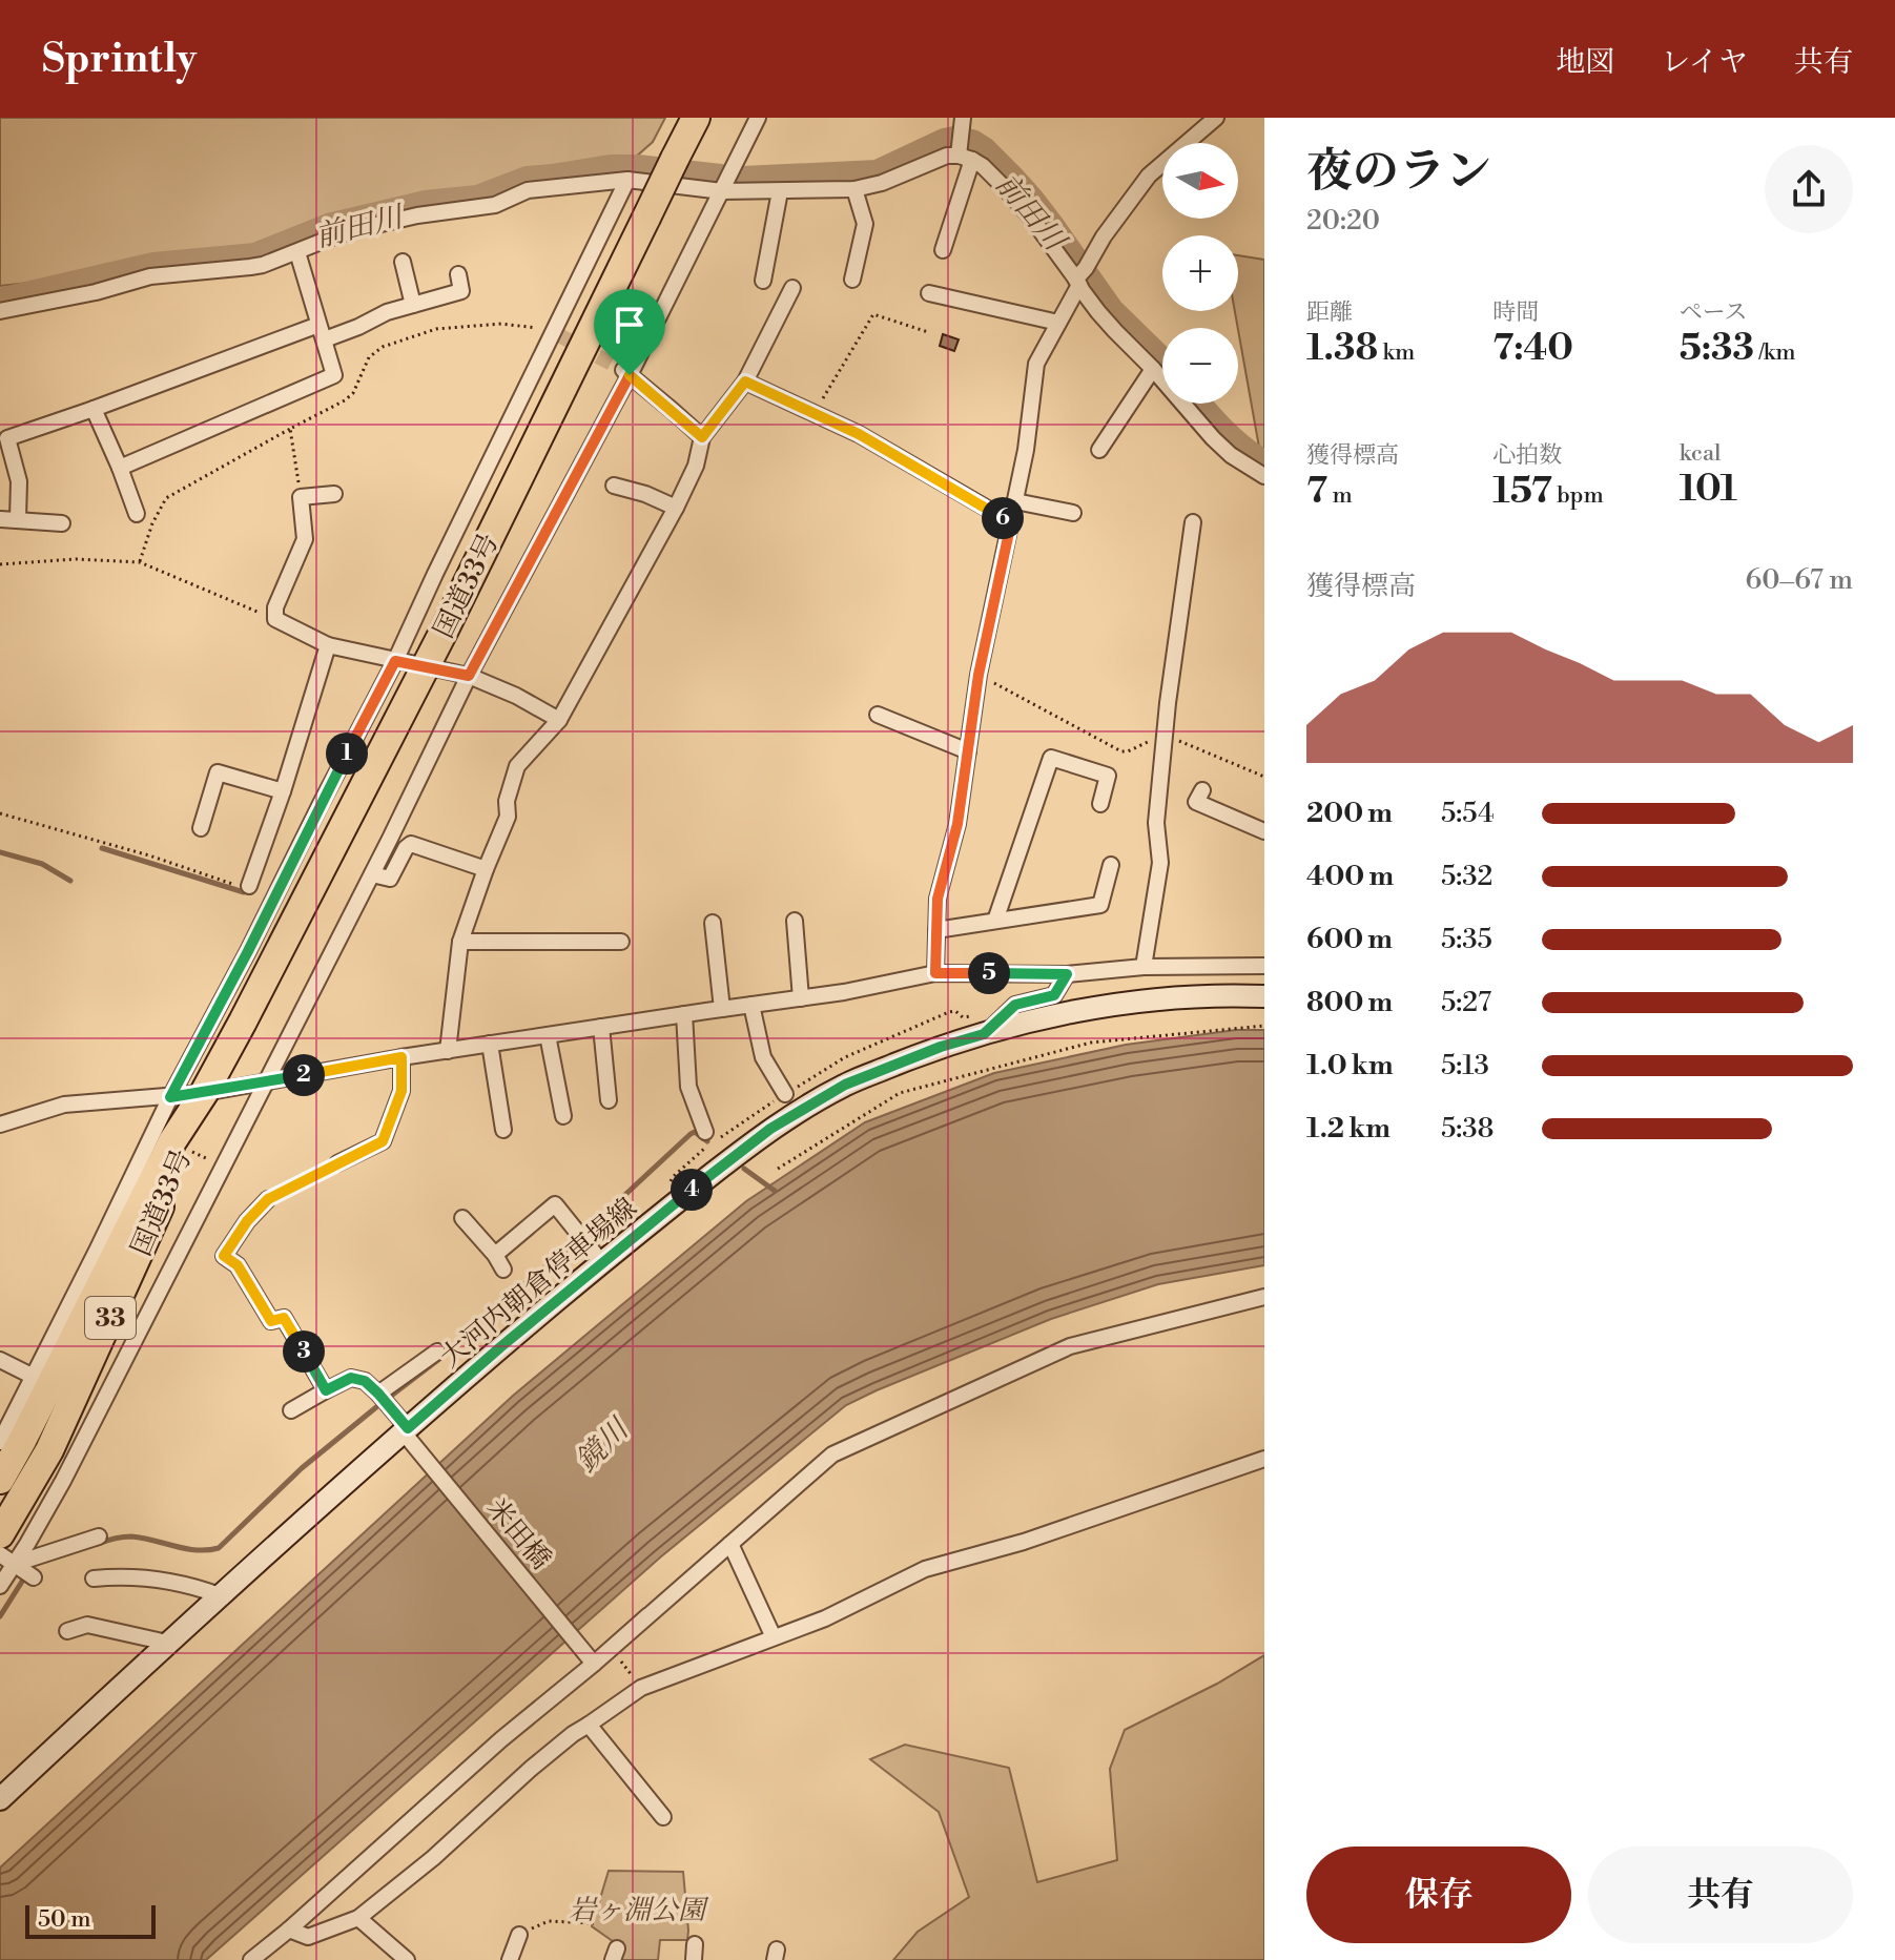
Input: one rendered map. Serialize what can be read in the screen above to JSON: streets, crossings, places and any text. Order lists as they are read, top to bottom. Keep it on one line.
{"streets":{"highway":["国道33号","33"],"main road":["大河内朝倉停車場線"],"street":["米田橋"]},"crossings":[["大河内朝倉停車場線","米田橋"]],"water":["前田川","鏡川"],"parks":["岩ヶ淵公園"],"scale_bar":"50 m","north":"right","page":{"header":"Sprintly","nav":["地図","レイヤ","共有"],"heading":["夜のラン","20:20"],"map_buttons":["+","−"],"stats":[["距離","1.38 km"],["時間","7:40"],["ペース","5:33 /km"],["獲得標高","7 m"],["心拍数","157 bpm"],["kcal","101"]],"pins":["6","1","5","2","4","3"],"chart":["獲得標高","60–67 m"],"list":[{"name":"200 m","note":"5:54"},{"name":"400 m","note":"5:32"},{"name":"600 m","note":"5:35"},{"name":"800 m","note":"5:27"},{"name":"1.0 km","note":"5:13"},{"name":"1.2 km","note":"5:38"}],"buttons":["保存","共有"],"scale":"50 m"}}
